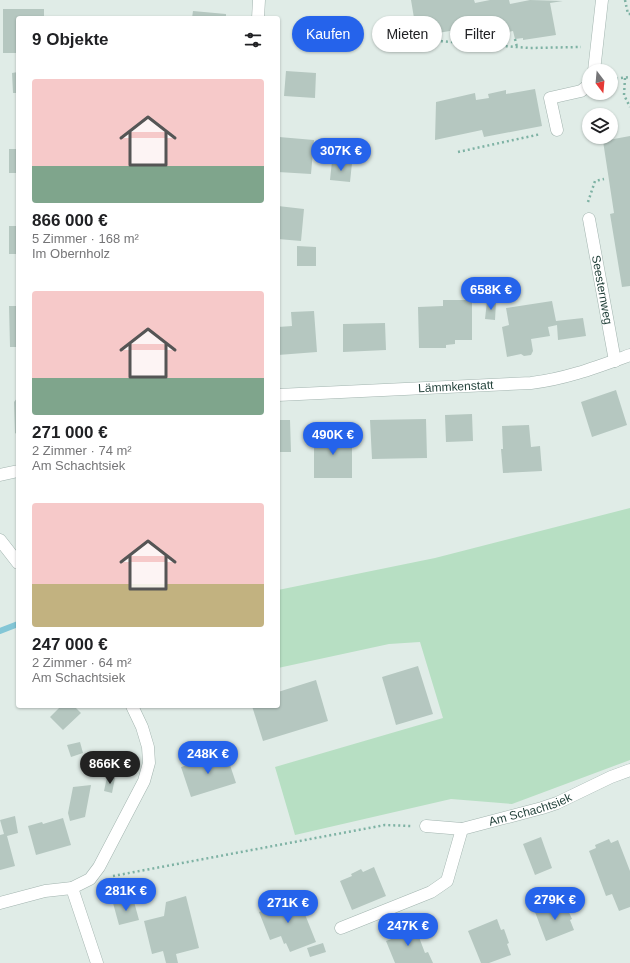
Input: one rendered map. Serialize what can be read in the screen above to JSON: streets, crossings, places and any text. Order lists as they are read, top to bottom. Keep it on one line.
{"streets":{"street":["Seesternweg","Lämmkenstatt","Am Schachtsiek"]},"crossings":[["Seesternweg","Lämmkenstatt"]],"north":"bottom","page":{"chip":["Kaufen","Mieten","Filter"],"heading":"9 Objekte","list":[{"name":"866 000 €","note":"5 Zimmer · 168 m² · Im Obernholz"},{"name":"271 000 €","note":"2 Zimmer · 74 m² · Am Schachtsiek"},{"name":"247 000 €","note":"2 Zimmer · 64 m² · Am Schachtsiek"}],"price":["307K €","658K €","490K €","248K €","866K €","281K €","279K €","271K €","247K €"]}}
